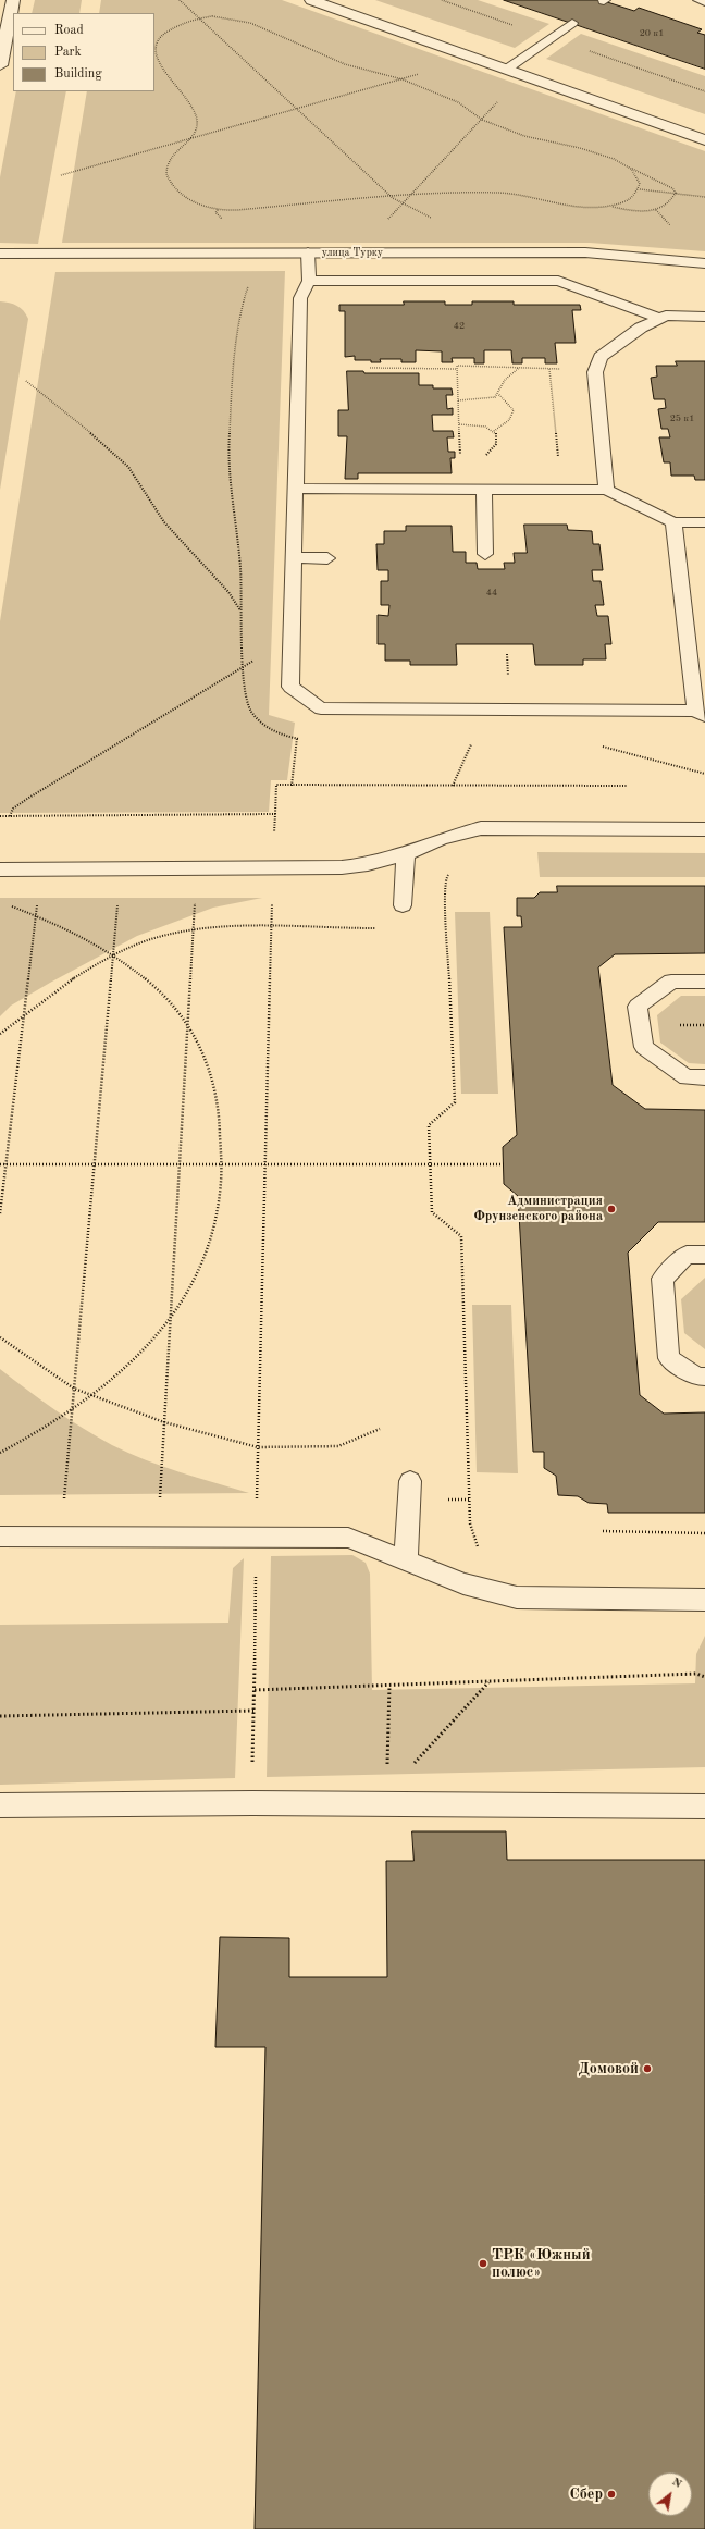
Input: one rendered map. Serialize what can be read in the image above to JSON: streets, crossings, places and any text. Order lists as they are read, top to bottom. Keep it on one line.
{"streets":{"street":["улица Турку"]},"places":["Администрация Фрунзенского района","Домовой","ТРК «Южный полюс»","Сбер"],"house_numbers":["20 к1","42","25 к1","44"],"legend":["Road","Park","Building"],"north":"top right"}
